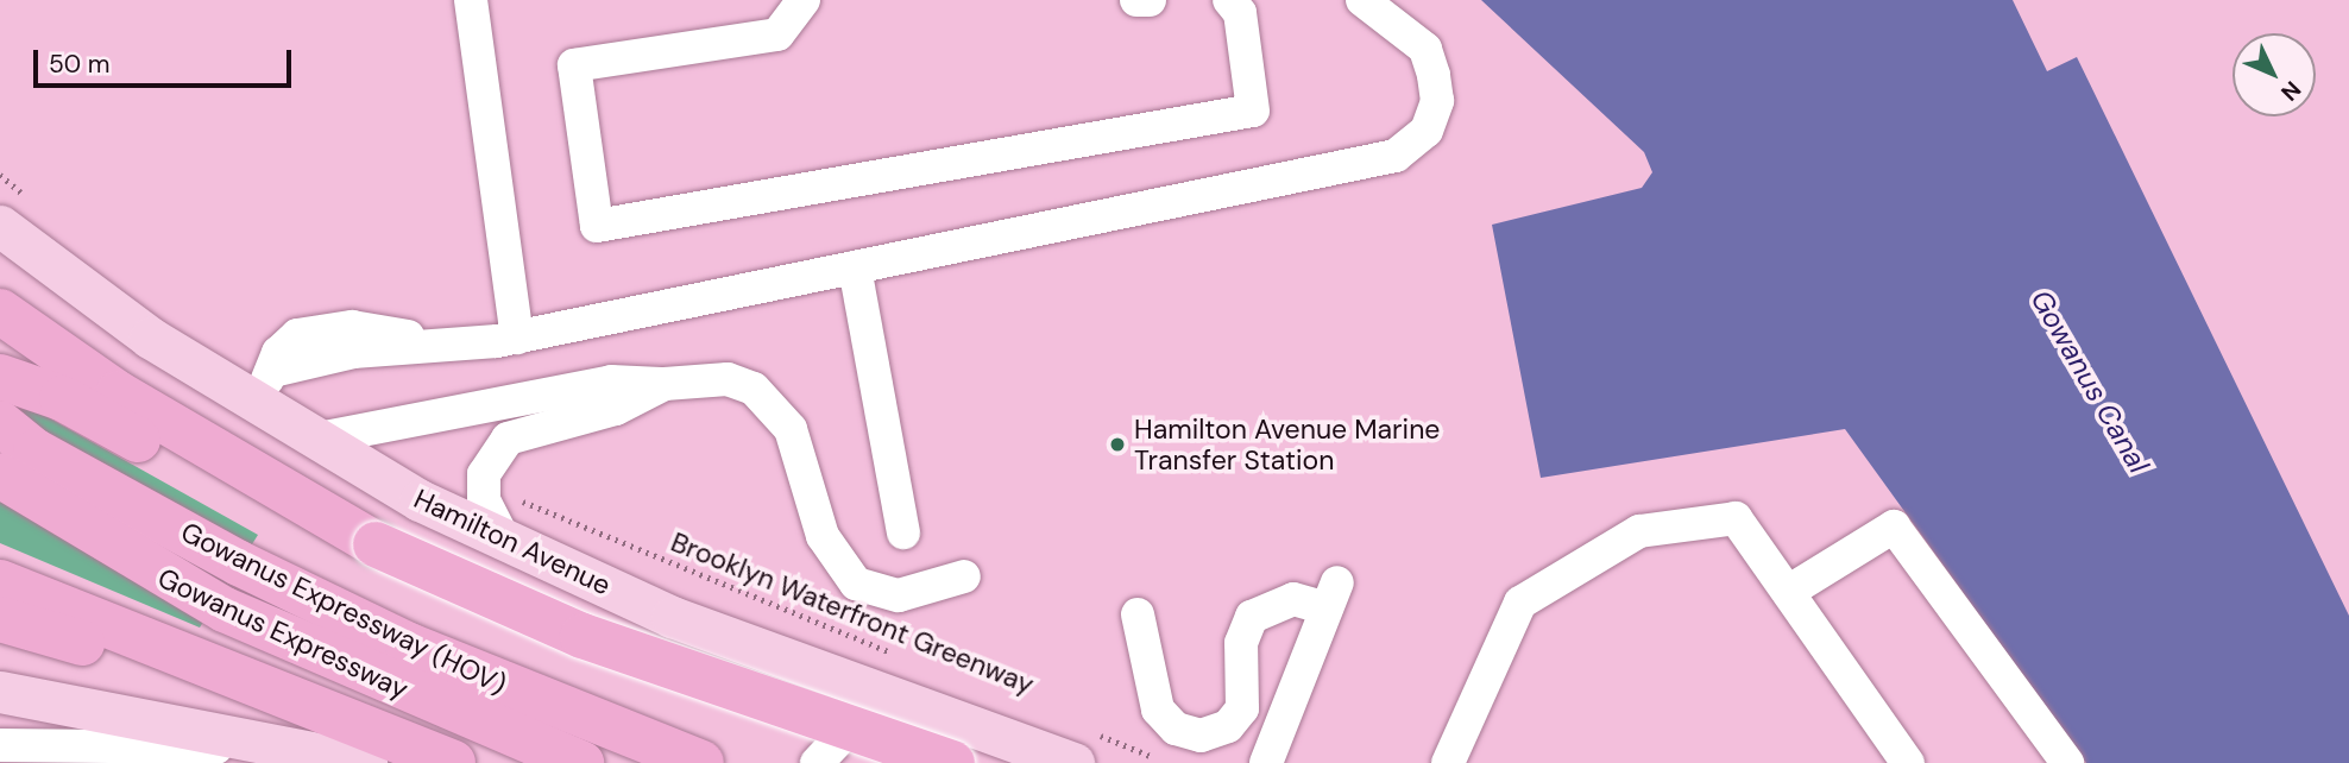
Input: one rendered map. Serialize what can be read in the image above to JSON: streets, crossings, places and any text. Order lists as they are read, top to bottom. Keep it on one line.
{"streets":{"highway":["Gowanus Expressway (HOV)","Gowanus Expressway"],"main road":["Hamilton Avenue"],"path":["Brooklyn Waterfront Greenway"]},"water":["Gowanus Canal"],"places":["Hamilton Avenue Marine Transfer Station"],"scale_bar":"50 m","north":"bottom right"}
